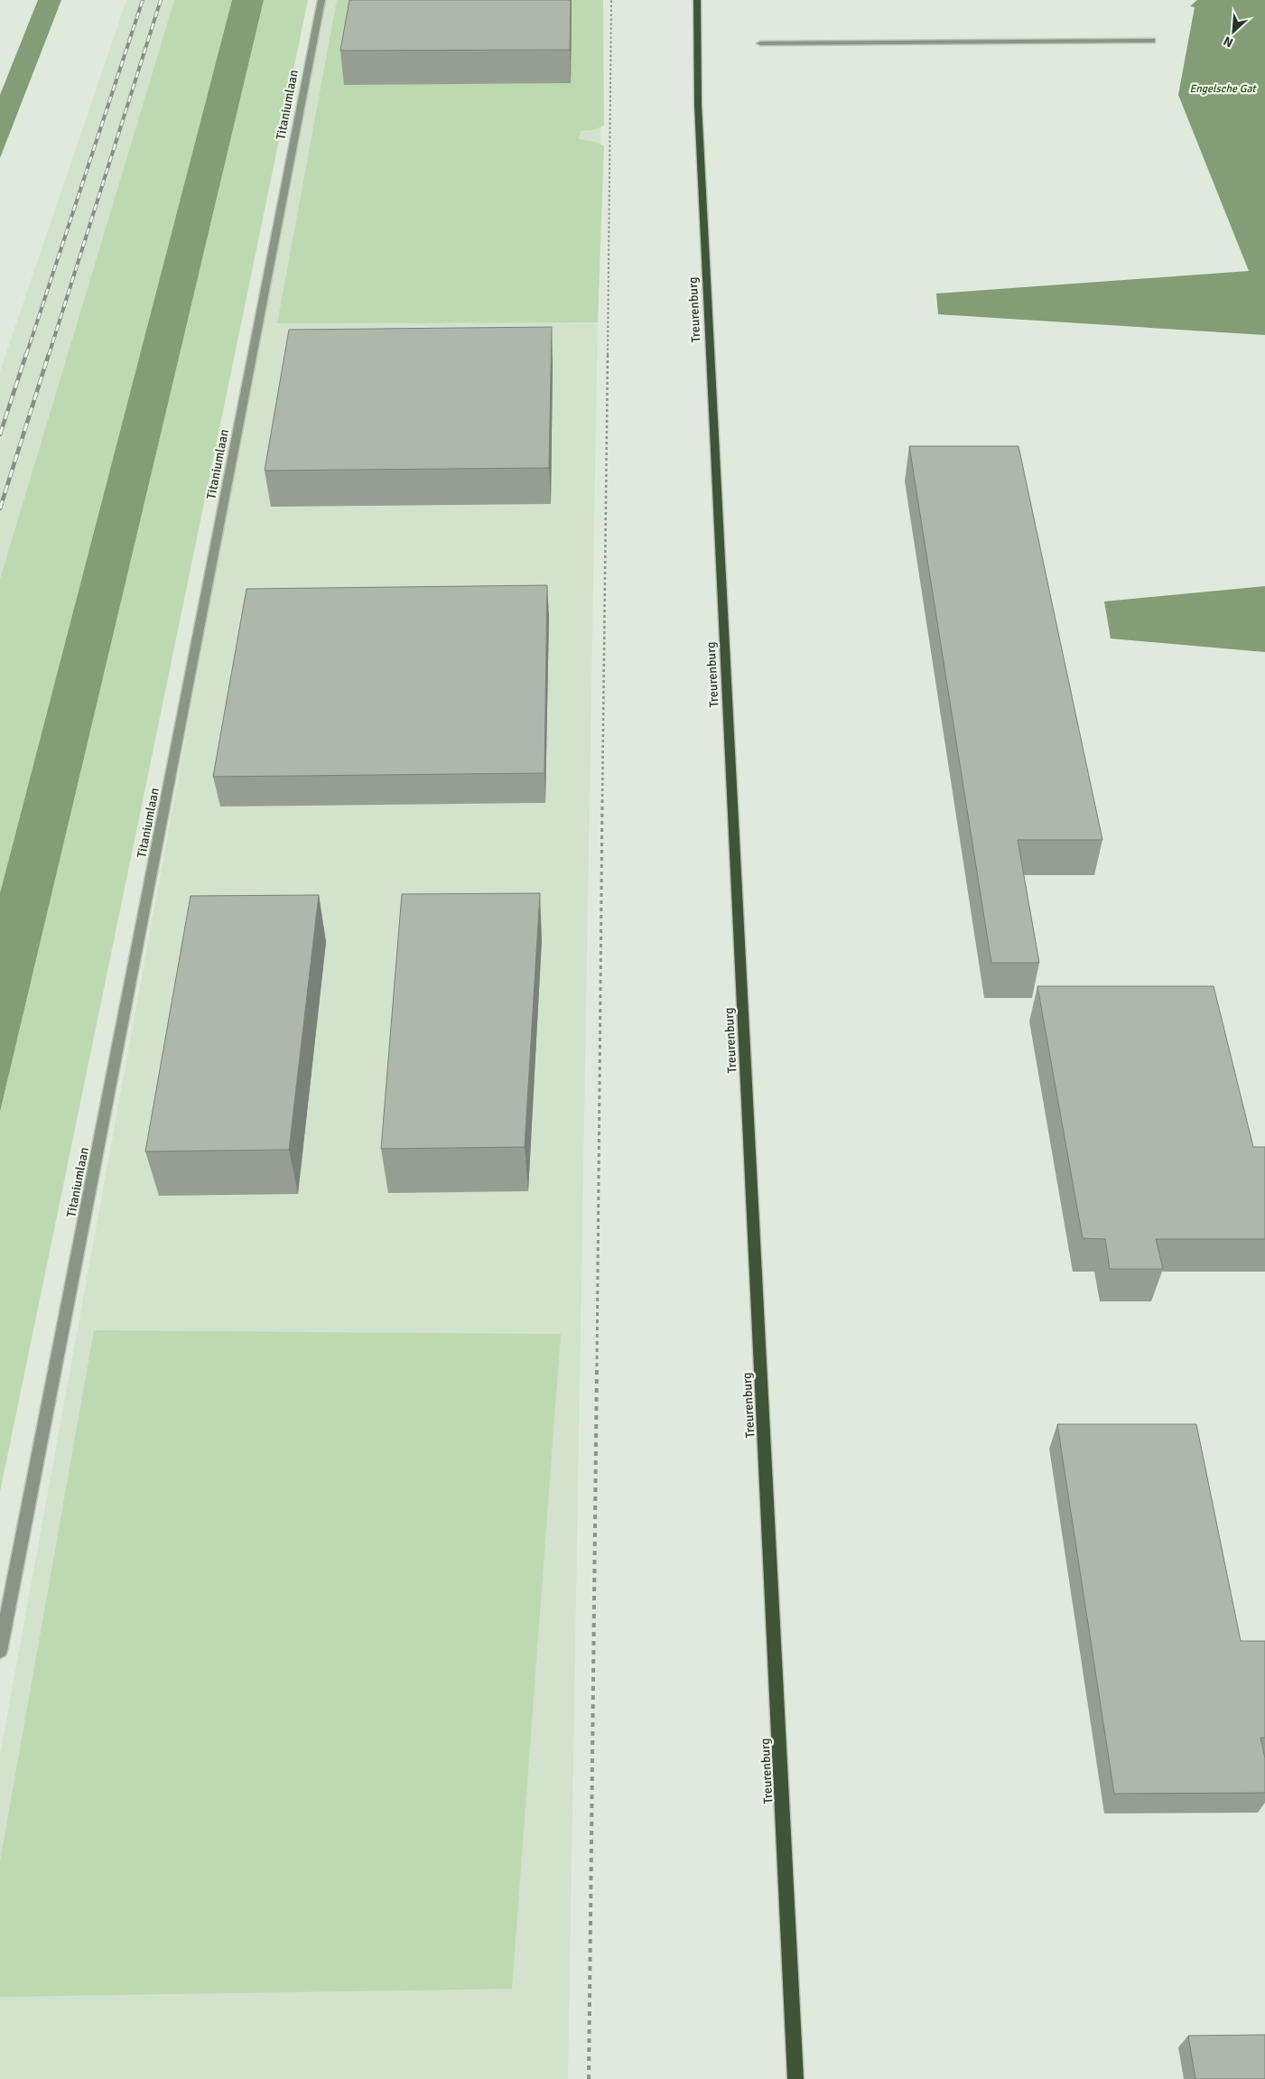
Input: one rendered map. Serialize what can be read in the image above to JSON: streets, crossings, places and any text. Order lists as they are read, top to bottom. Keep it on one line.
{"streets":{"main road":["Treurenburg"],"street":["Titaniumlaan"]},"water":["Engelsche Gat"],"north":"bottom left"}
